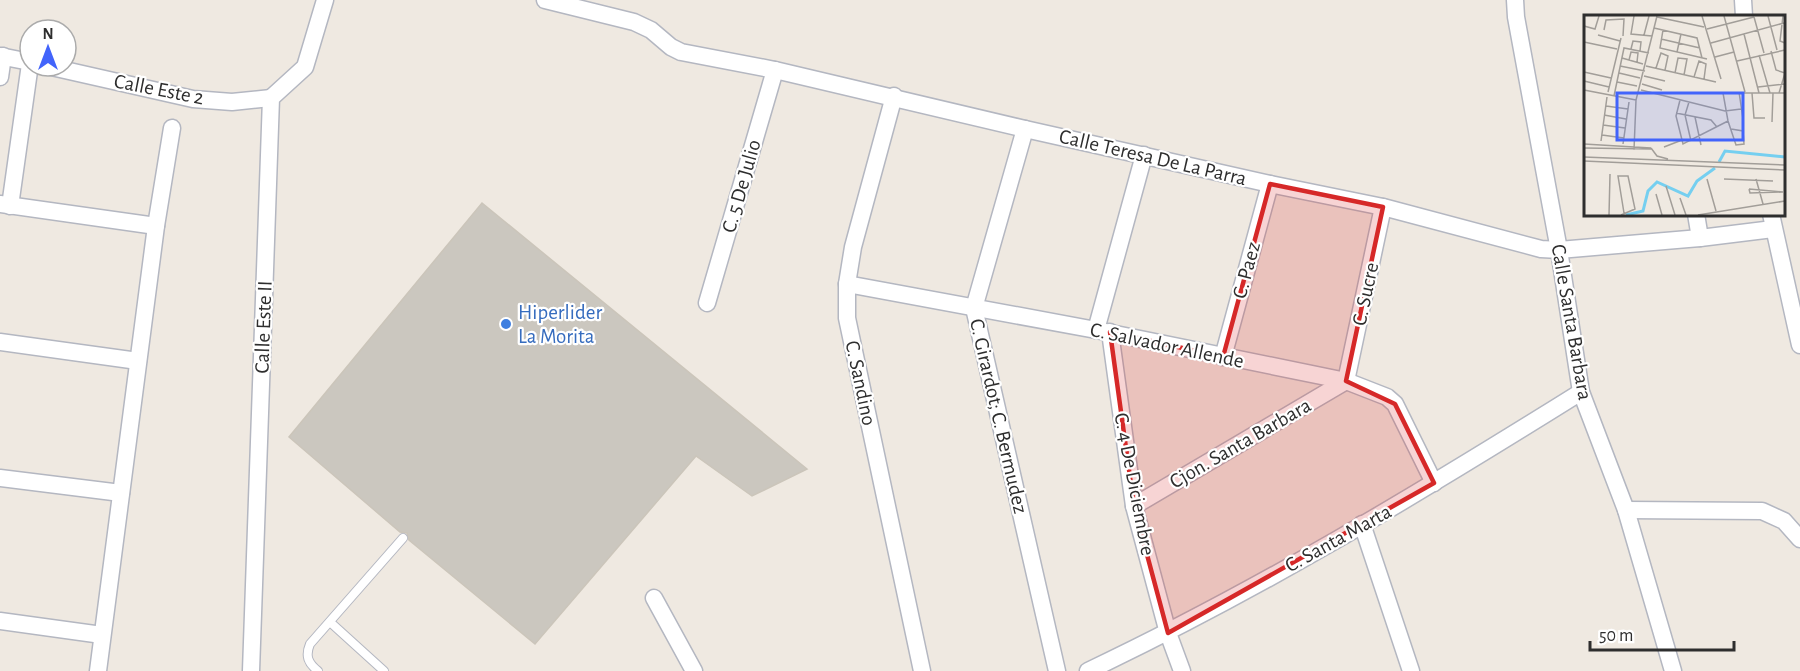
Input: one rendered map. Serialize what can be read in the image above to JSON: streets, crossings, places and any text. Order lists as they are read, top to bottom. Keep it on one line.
{"streets":{"street":["Calle Este 2","Calle Teresa De La Parra","C. 5 De Julio","C. Paez","C. Sucre","Calle Santa Barbara","Calle Este II","C. Salvador Allende","C. Sandino","C. Girardot; C. Bermudez","Cjon. Santa Barbara","C. 4 De Diciembre","C. Santa Marta"]},"crossings":[["Calle Este 2","Calle Este II"],["Calle Teresa De La Parra","C. 5 De Julio"],["Calle Teresa De La Parra","C. Paez"],["Calle Teresa De La Parra","C. Sucre"],["Calle Teresa De La Parra","Calle Santa Barbara"],["Calle Teresa De La Parra","C. Sandino"],["Calle Teresa De La Parra","C. Girardot; C. Bermudez"],["Calle Teresa De La Parra","C. 4 De Diciembre"],["C. Paez","C. Salvador Allende"],["C. Sucre","C. Salvador Allende"],["C. Sucre","Cjon. Santa Barbara"],["Calle Santa Barbara","C. Santa Marta"],["C. Salvador Allende","C. Sandino"],["C. Salvador Allende","C. Girardot; C. Bermudez"],["C. Salvador Allende","Cjon. Santa Barbara"],["C. Salvador Allende","C. 4 De Diciembre"],["C. Salvador Allende","C. Santa Marta"],["Cjon. Santa Barbara","C. 4 De Diciembre"],["C. 4 De Diciembre","C. Santa Marta"]],"places":["Hiperlider La Morita"],"scale_bar":"50 m","north":"top"}
